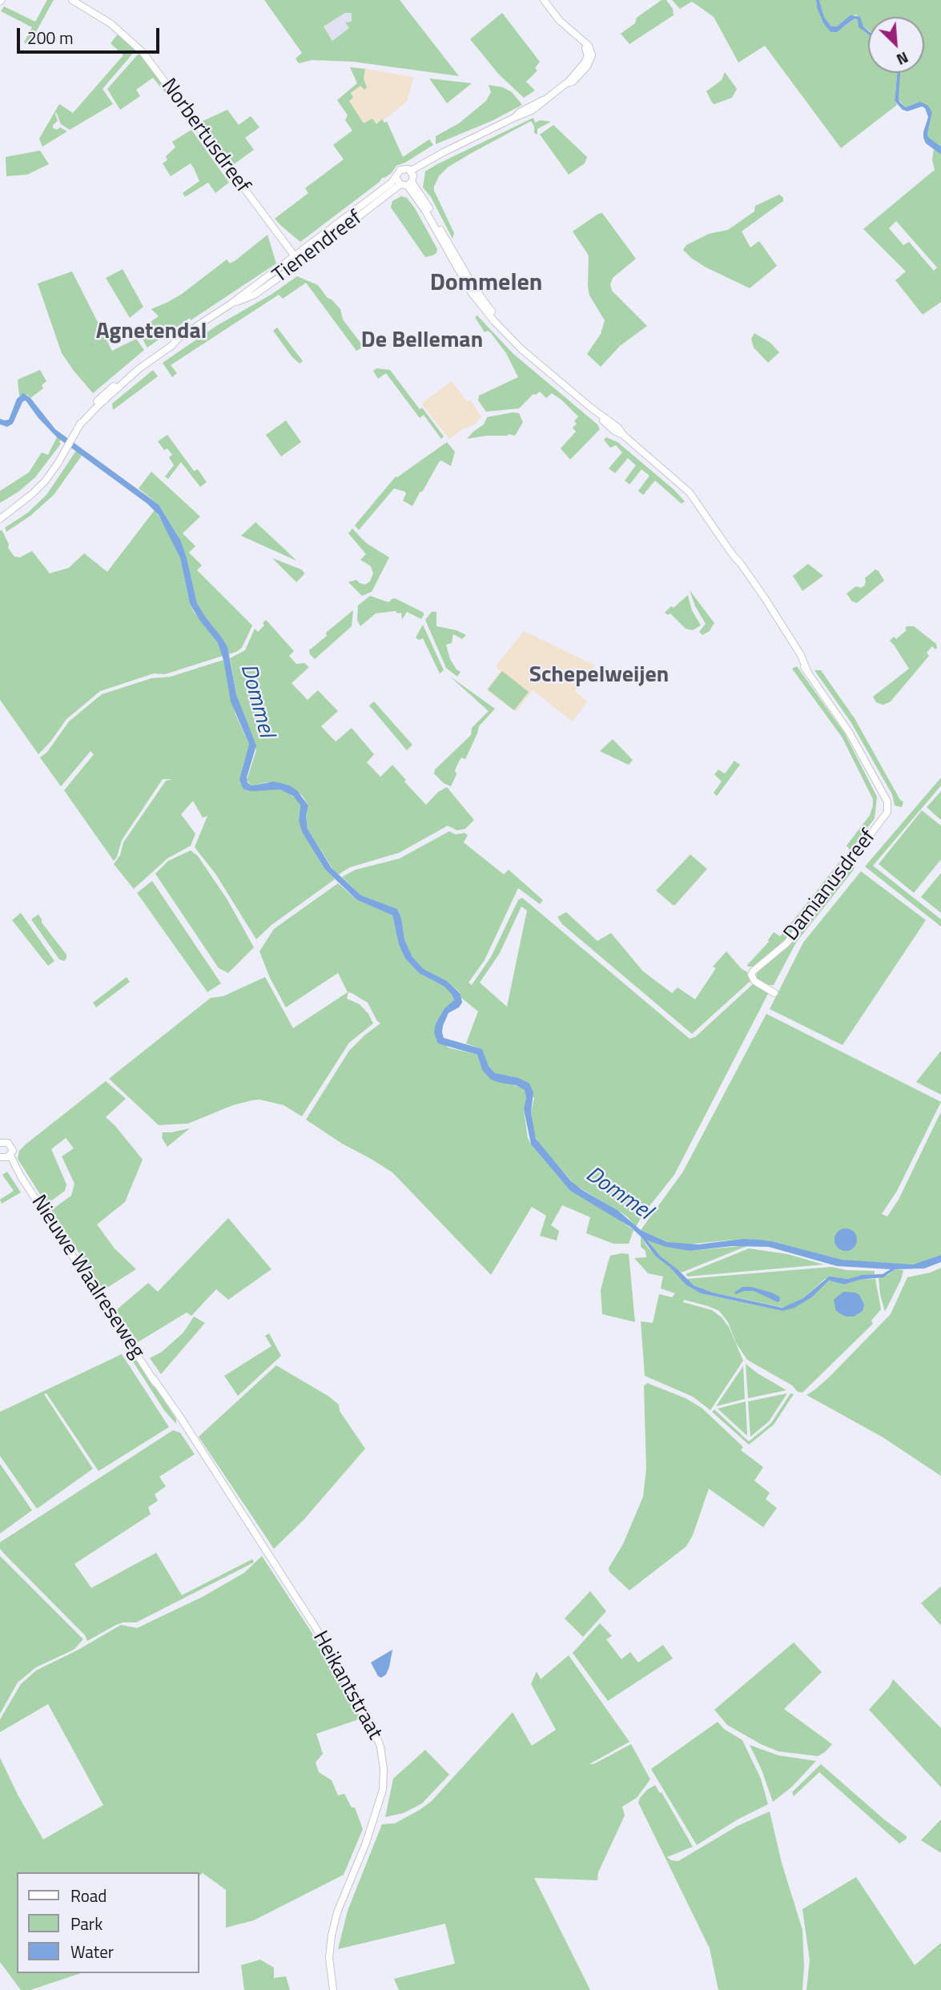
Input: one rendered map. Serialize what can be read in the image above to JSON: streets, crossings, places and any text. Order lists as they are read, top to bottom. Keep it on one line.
{"streets":{"street":["Norbertusdreef","Tienendreef","Damianusdreef","Nieuwe Waalreseweg","Heikantstraat"]},"crossings":[["Norbertusdreef","Tienendreef"],["Tienendreef","Damianusdreef"],["Nieuwe Waalreseweg","Heikantstraat"]],"districts":["Dommelen","Agnetendal","De Belleman","Schepelweijen"],"water":["Dommel"],"legend":["Road","Park","Water"],"scale_bar":"200 m","north":"bottom right"}
